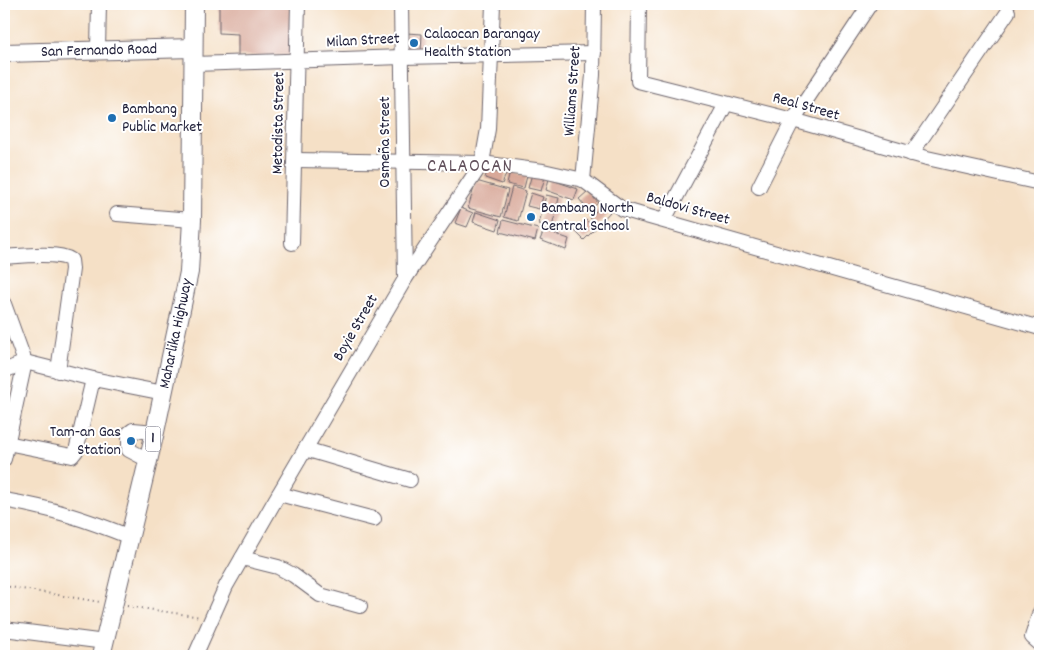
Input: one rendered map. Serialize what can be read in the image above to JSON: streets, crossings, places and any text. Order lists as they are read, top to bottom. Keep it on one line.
{"streets":{"main road":["San Fernando Road","Maharlika Highway","1"],"street":["Milan Street","Williams Street","Real Street","Metodista Street","Osmeña Street","Baldovi Street","Boyie Street"]},"crossings":[["Milan Street","San Fernando Road"],["Milan Street","Williams Street"],["Milan Street","Metodista Street"],["Milan Street","Osmeña Street"],["Milan Street","Boyie Street"],["Milan Street","Maharlika Highway"],["San Fernando Road","Maharlika Highway"],["Williams Street","Baldovi Street"],["Metodista Street","Baldovi Street"],["Osmeña Street","Baldovi Street"],["Osmeña Street","Boyie Street"],["Baldovi Street","Boyie Street"]],"districts":["CALAOCAN"],"places":["Calaocan Barangay Health Station","Bambang Public Market","Bambang North Central School","Tam-an Gas Station"]}
